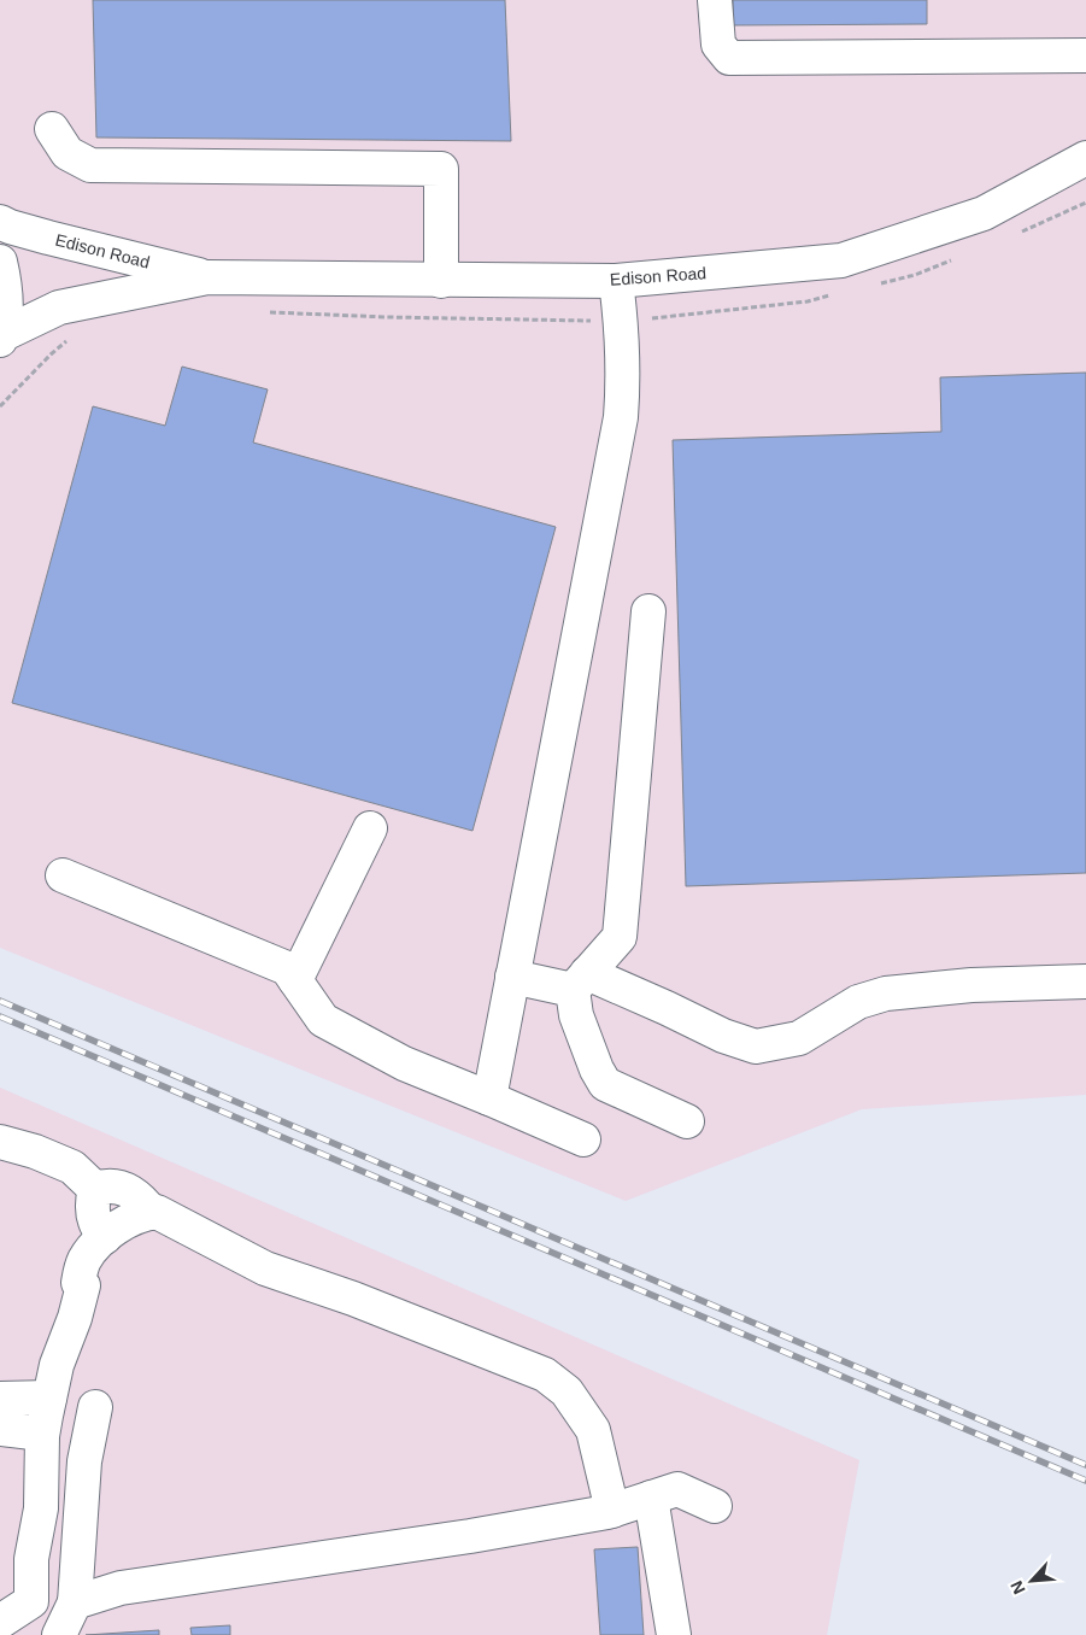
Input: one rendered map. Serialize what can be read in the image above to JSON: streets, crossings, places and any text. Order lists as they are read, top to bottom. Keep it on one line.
{"streets":{"street":["Edison Road"]},"north":"bottom left"}
